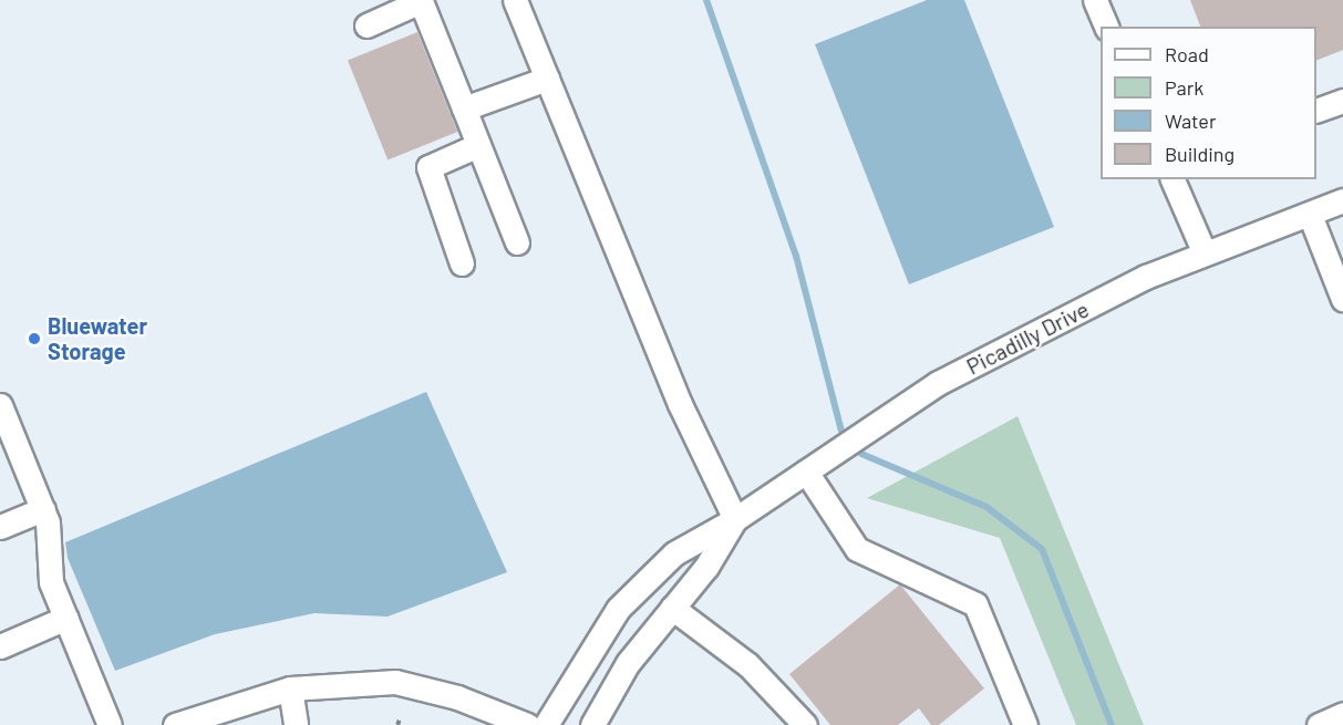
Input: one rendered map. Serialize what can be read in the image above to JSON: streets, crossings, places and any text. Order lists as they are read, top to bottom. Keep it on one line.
{"streets":{"street":["Picadilly Drive"]},"places":["Bluewater Storage"],"legend":["Road","Park","Water","Building"]}
